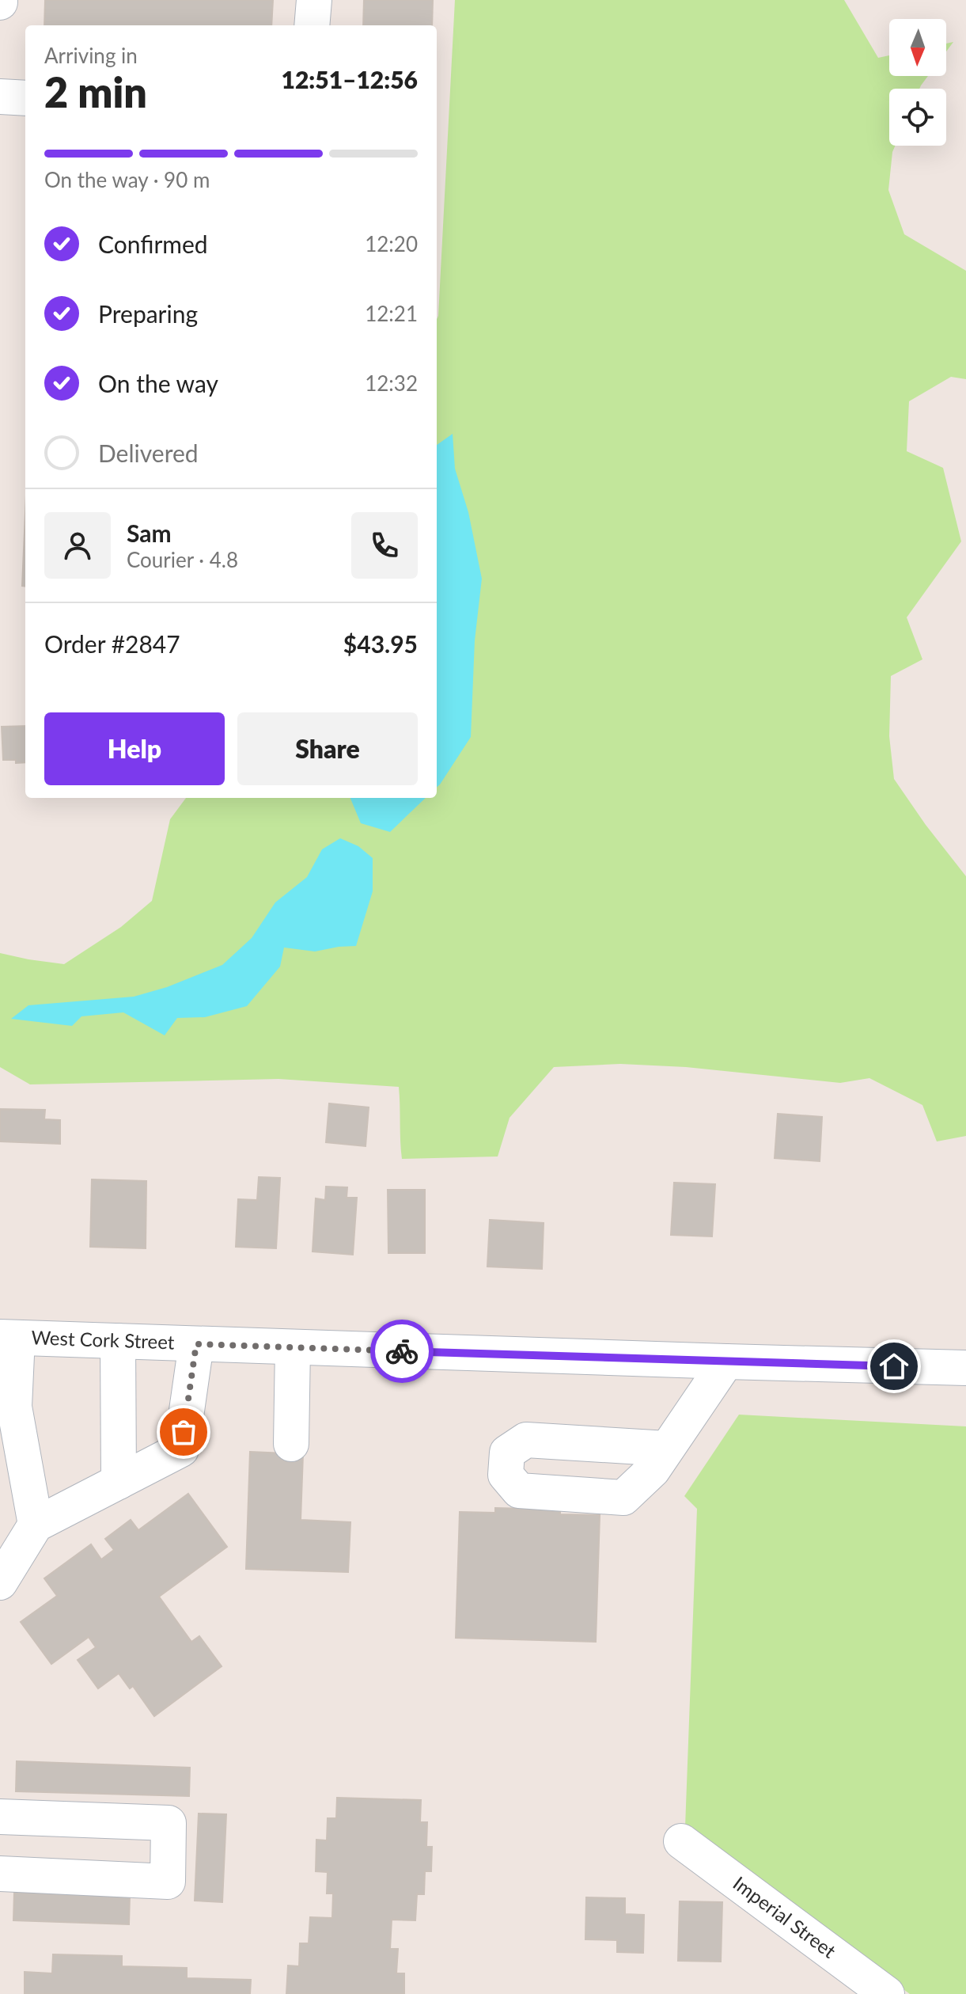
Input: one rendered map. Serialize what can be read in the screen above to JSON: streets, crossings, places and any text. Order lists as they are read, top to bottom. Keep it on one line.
{"streets":{"street":["West Cork Street","Imperial Street"]},"north":"bottom","page":{"heading":["2 min","Arriving in","12:51–12:56"],"panel":["Sam","Courier · 4.8","Order #2847","$43.95"],"bar":"On the way · 90 m","list":[["Confirmed","12:20"],["Preparing","12:21"],["On the way","12:32"],"Delivered"],"buttons":["Help","Share"]}}
